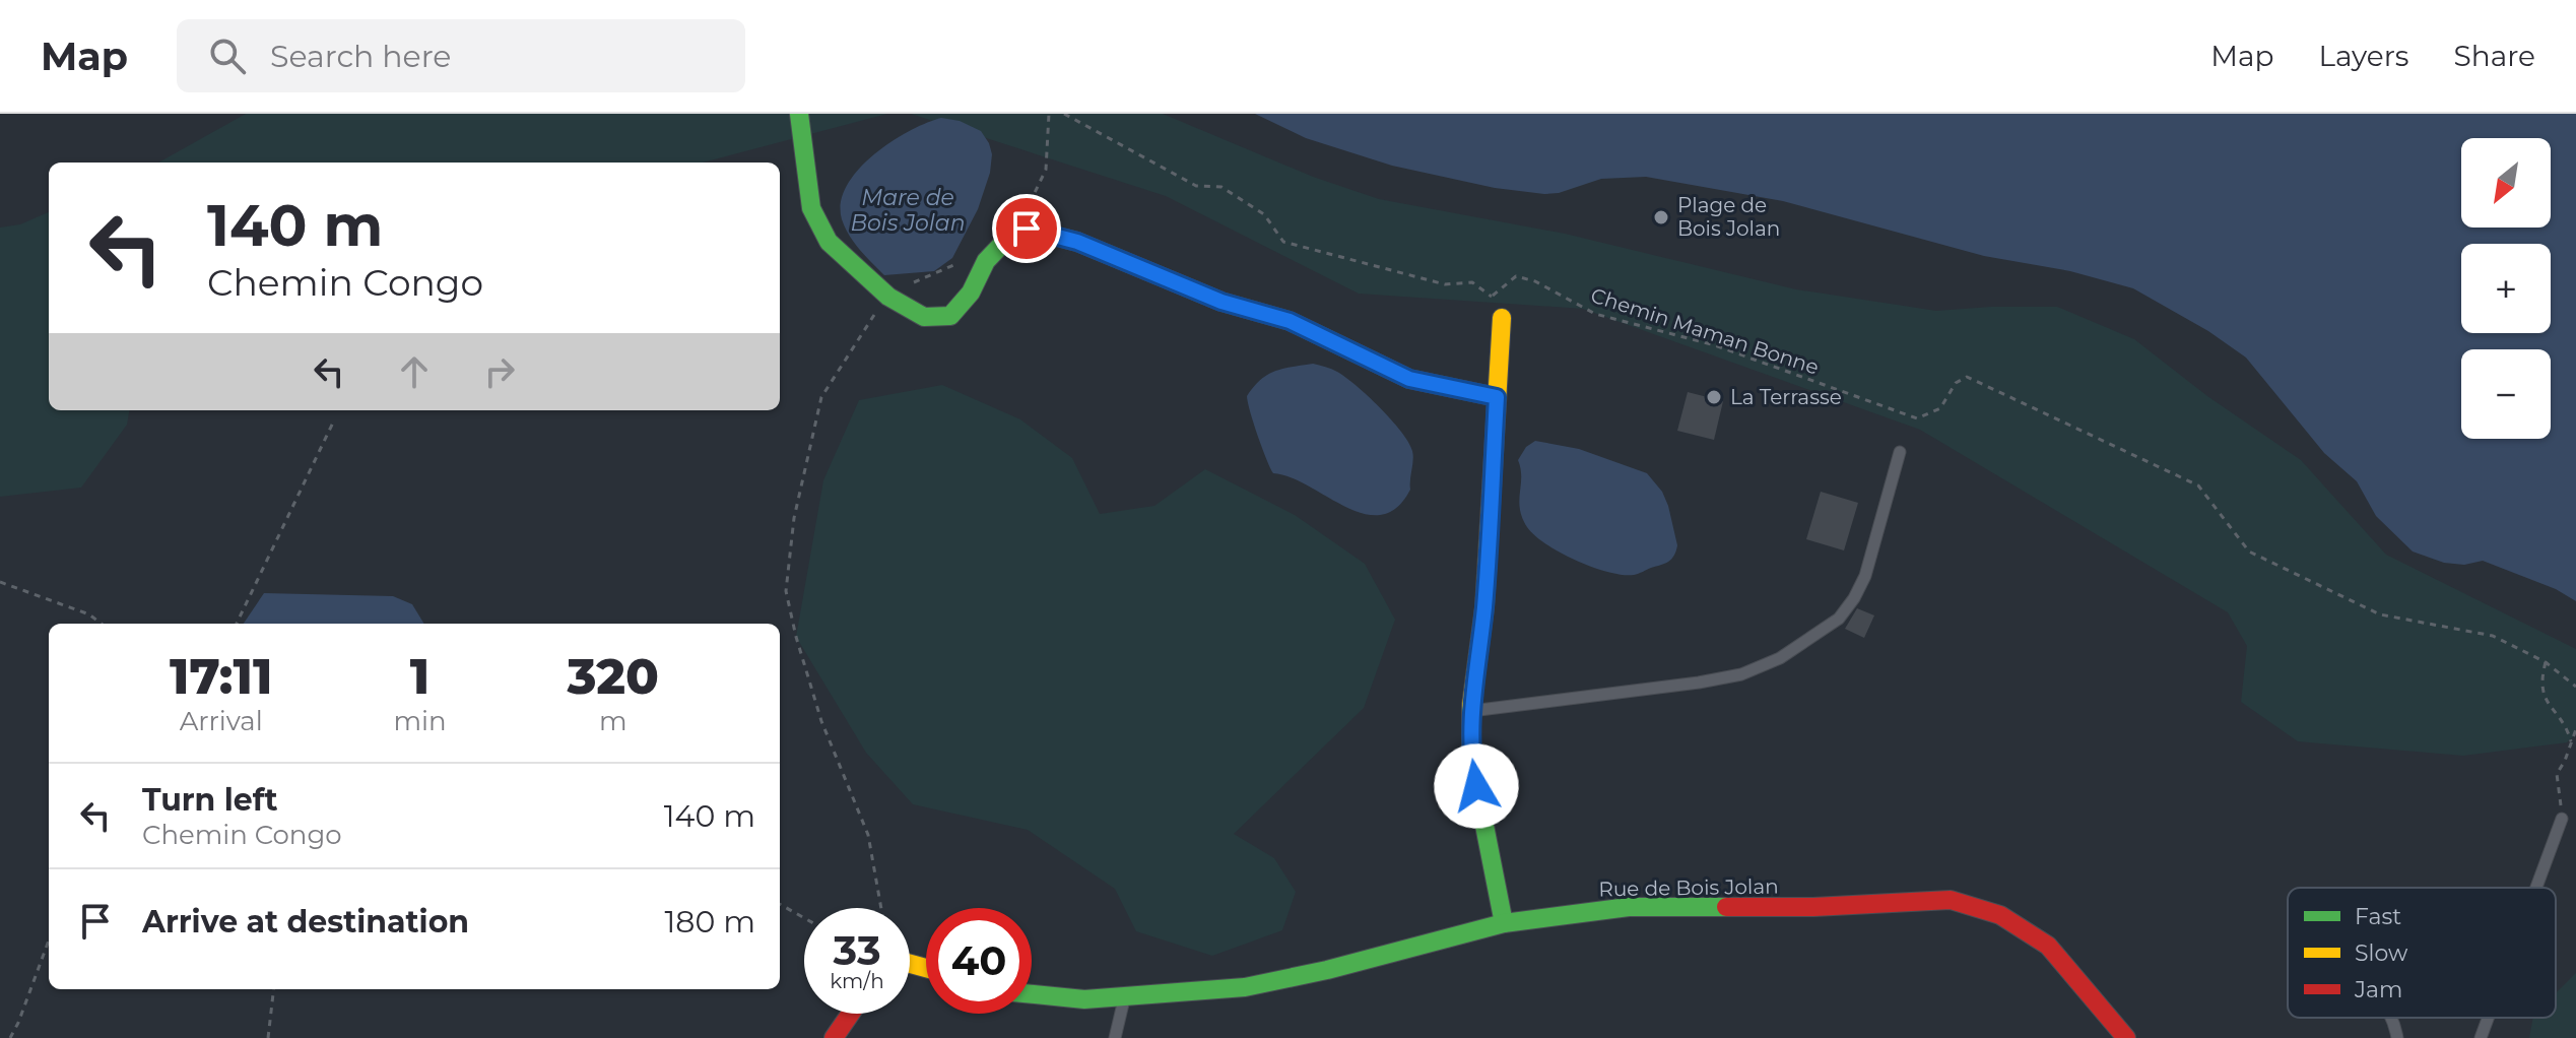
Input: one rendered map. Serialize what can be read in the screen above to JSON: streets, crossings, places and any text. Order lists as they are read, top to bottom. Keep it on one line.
{"streets":{"street":["Rue de Bois Jolan"],"path":["Chemin Maman Bonne"]},"water":["Mare de Bois Jolan"],"places":["Plage de Bois Jolan","La Terrasse"],"legend":["Fast","Slow","Jam"],"north":"bottom left","page":{"header":"Map","search":"Search here","nav":["Map","Layers","Share"],"map_buttons":["+","−"],"turn":["140 m","Chemin Congo"],"eta":["17:11","Arrival","1","min","320","m"],"list":[{"name":"Turn left","note":"Chemin Congo","value":"140 m"},{"name":"Arrive at destination","value":"180 m"}],"speed":"33 km/h","limit":"40"}}
